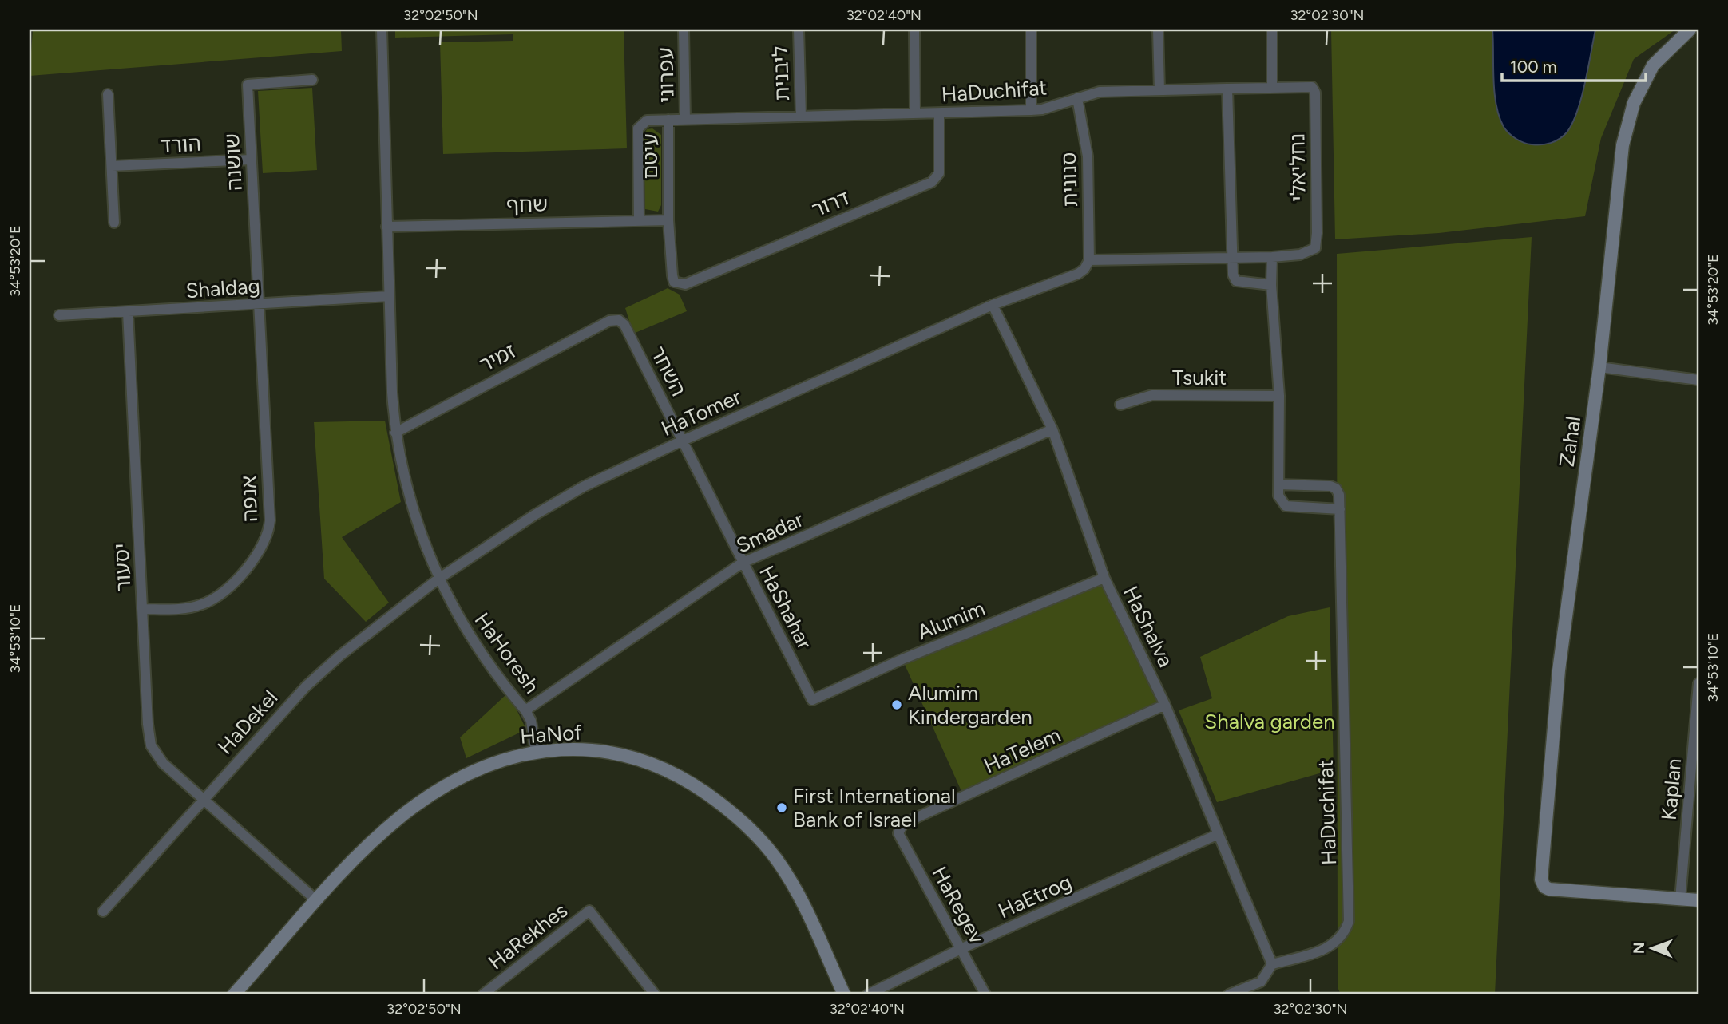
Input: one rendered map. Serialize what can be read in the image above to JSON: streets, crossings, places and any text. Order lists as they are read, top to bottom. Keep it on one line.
{"streets":{"street":["ליבנית","עפרוני","HaDuchifat","הורד","עיטם","שושנה","נחליאלי","סנונית","דרור","שחף","Shaldag","זמיר","השחר","Tsukit","HaTomer","Zahal","אנפה","Smadar","יסעור","HaShahar","Alumim","HaShalva","HaHoresh","HaDekel","HaNof","HaTelem","Kaplan","HaEtrog","HaRegev","HaRekhes"]},"crossings":[["ליבנית","HaDuchifat"],["עפרוני","HaDuchifat"],["HaDuchifat","עיטם"],["HaDuchifat","נחליאלי"],["HaDuchifat","סנונית"],["HaDuchifat","דרור"],["HaDuchifat","HaShalva"],["הורד","שושנה"],["עיטם","דרור"],["עיטם","שחף"],["שושנה","Shaldag"],["שושנה","אנפה"],["סנונית","HaTomer"],["שחף","HaHoresh"],["Shaldag","אנפה"],["Shaldag","יסעור"],["Shaldag","HaHoresh"],["זמיר","השחר"],["זמיר","HaHoresh"],["השחר","HaTomer"],["השחר","HaShahar"],["HaTomer","HaShahar"],["HaTomer","HaShalva"],["HaTomer","HaHoresh"],["HaTomer","HaDekel"],["Zahal","Kaplan"],["אנפה","יסעור"],["Smadar","HaShahar"],["Smadar","HaShalva"],["Smadar","HaHoresh"],["יסעור","HaDekel"],["יסעור","HaNof"],["HaShahar","Alumim"],["Alumim","HaShalva"],["HaShalva","HaTelem"],["HaShalva","HaEtrog"],["HaHoresh","HaDekel"],["HaHoresh","HaNof"],["HaTelem","HaRegev"],["HaEtrog","HaRegev"]],"parks":["Shalva garden"],"places":["Alumim Kindergarden","First International Bank of Israel"],"scale_bar":"100 m","north":"left","coordinates":["32°02'50\"N","32°02'40\"N","32°02'30\"N","34°53'20\"E","34°53'10\"E"]}
